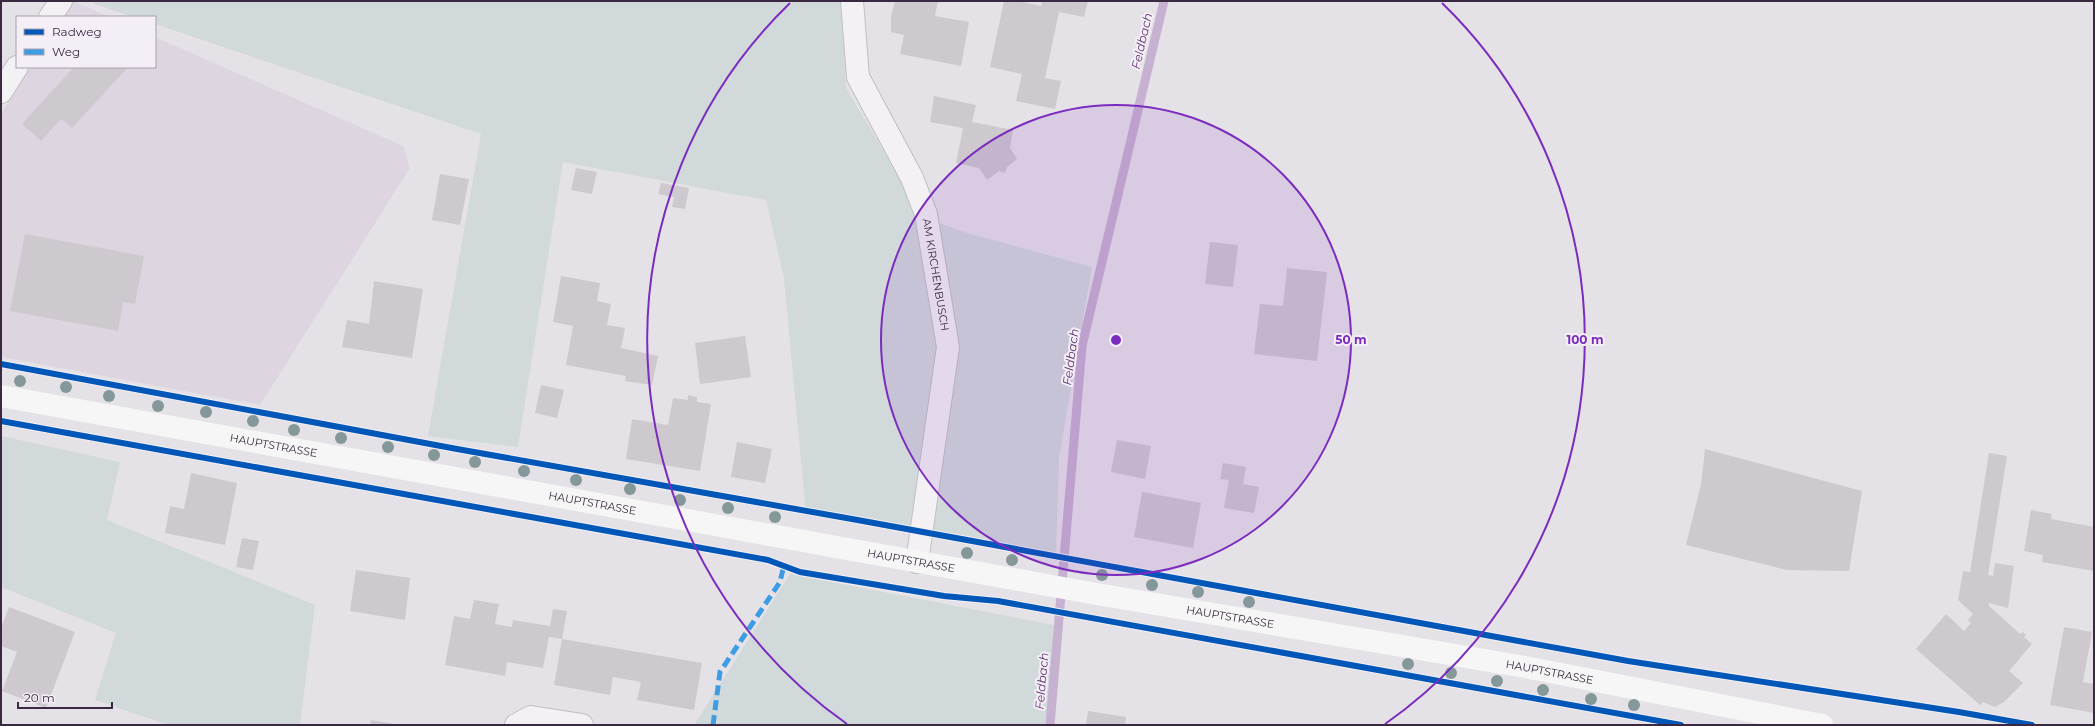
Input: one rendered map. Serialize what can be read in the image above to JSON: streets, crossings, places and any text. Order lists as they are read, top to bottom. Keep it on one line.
{"streets":{"main road":["HAUPTSTRASSE"],"street":["AM KIRCHENBUSCH"]},"crossings":[["AM KIRCHENBUSCH","HAUPTSTRASSE"]],"water":["Feldbach"],"legend":["Radweg","Weg"],"scale_bar":"20 m","rings":["50 m","100 m"]}
